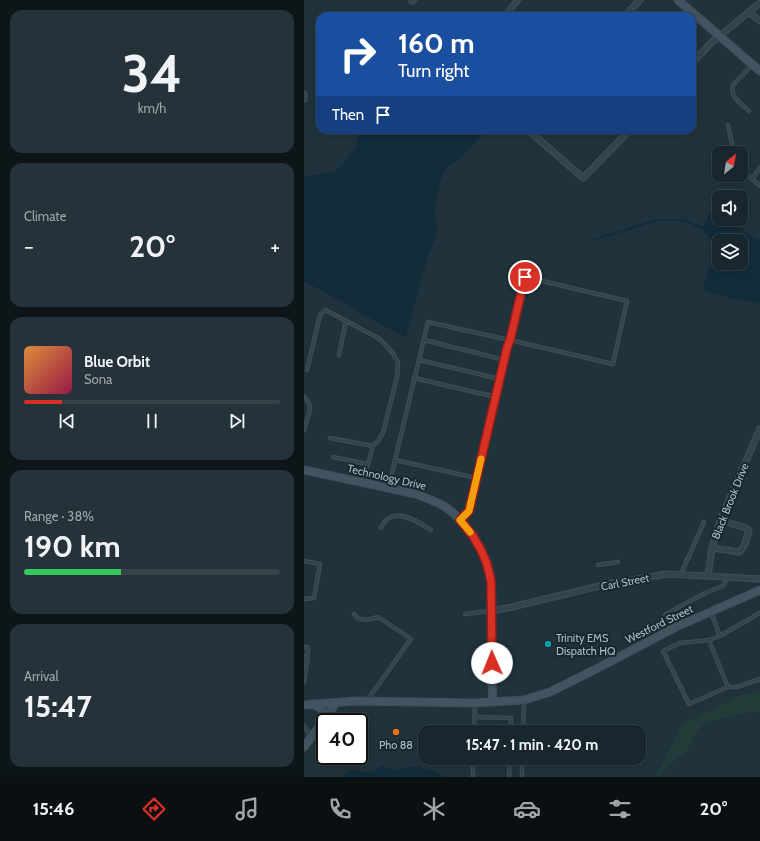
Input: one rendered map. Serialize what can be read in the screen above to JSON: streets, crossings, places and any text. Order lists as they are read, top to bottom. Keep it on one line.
{"streets":{"main road":["Technology Drive","Westford Street"],"street":["Black Brook Drive","Carl Street"]},"crossings":[["Technology Drive","Carl Street"],["Technology Drive","Westford Street"],["Black Brook Drive","Carl Street"]],"places":["Trinity EMS Dispatch HQ","Pho 88"],"north":"top right","page":{"tile":[["34","km/h"],"Climate",["Range · 38%","190 km"],["Arrival","15:47"]],"turn":["160 m","Turn right"],"then":"Then","heat":["−","20°","+"],"song":["Blue Orbit","Sona"],"limit":"40","trip":"15:47 · 1 min · 420 m","tabs":["15:46","20°"]}}
